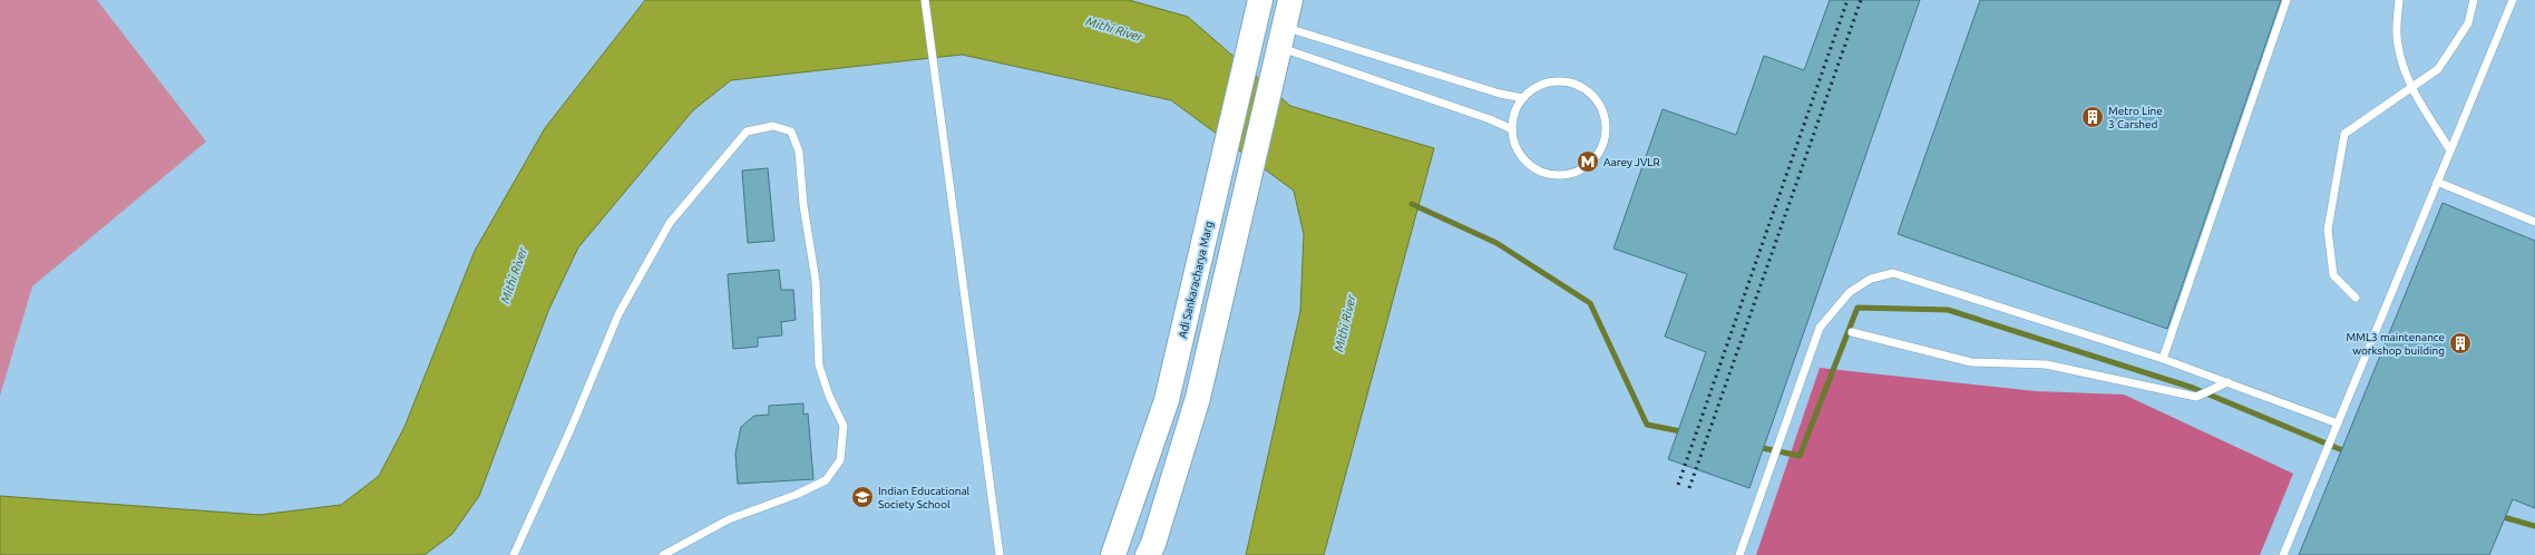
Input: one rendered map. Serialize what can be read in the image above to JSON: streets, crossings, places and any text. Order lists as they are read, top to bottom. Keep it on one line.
{"streets":{"main road":["Adi Sankaracharya Marg"]},"water":["Mithi River"],"places":{"building":["Metro Line 3 Carshed","MML3 maintenance workshop building"],"metro station":["Aarey JVLR"],"school or university":["Indian Educational Society School"]}}
